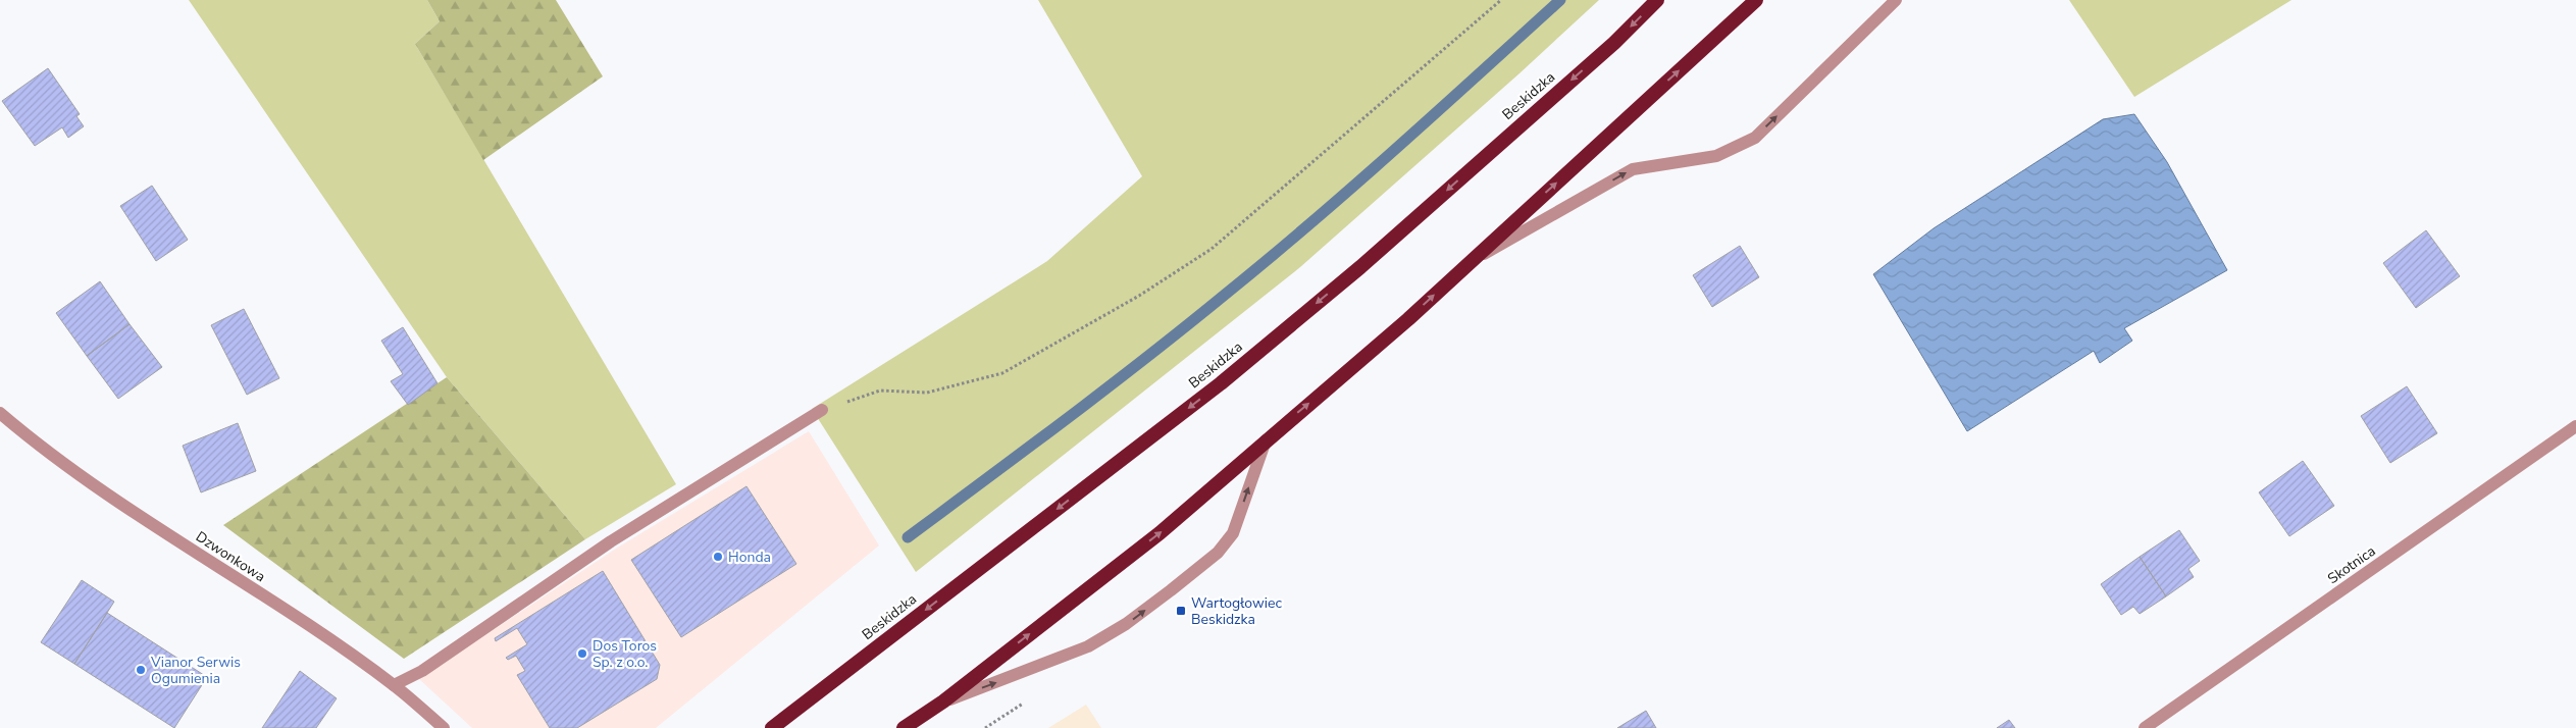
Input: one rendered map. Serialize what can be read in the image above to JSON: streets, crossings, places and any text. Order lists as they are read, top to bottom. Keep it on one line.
{"streets":{"highway":["Beskidzka"],"street":["Dzwonkowa","Skotnica"]},"places":{"other":["Honda","Dos Toros Sp. z o.o.","Vianor Serwis Ogumienia"],"transit":["Wartogłowiec Beskidzka"]}}
